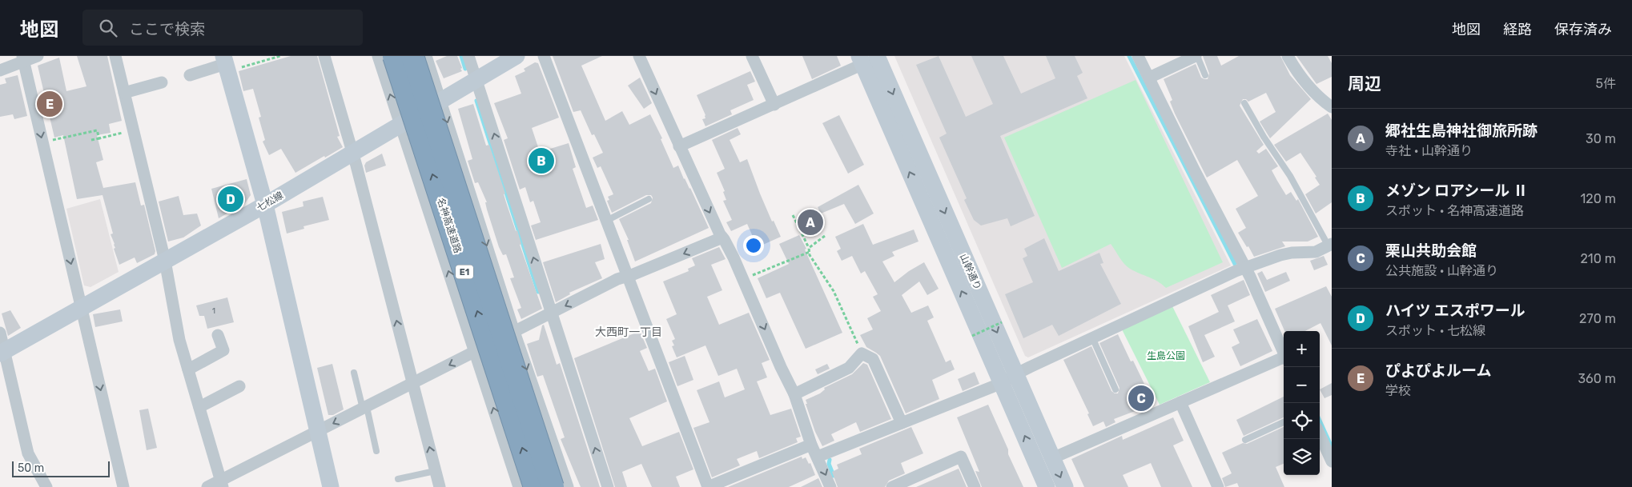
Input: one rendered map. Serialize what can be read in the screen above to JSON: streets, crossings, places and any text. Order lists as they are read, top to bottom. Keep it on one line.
{"streets":{"highway":["名神高速道路","E1"],"street":["七松線","山幹通り"]},"districts":["大西町一丁目"],"parks":["生島公園"],"house_numbers":["1"],"scale_bar":"50 m","page":{"header":"地図","search":"ここで検索","nav":["地図","経路","保存済み"],"heading":["周辺","5件"],"pins":["E","B","D","A","C"],"list":[{"mark":"A","name":"郷社生島神社御旅所跡","note":"寺社 · 山幹通り","value":"30 m"},{"mark":"B","name":"メゾン ロアシール Ⅱ","note":"スポット · 名神高速道路","value":"120 m"},{"mark":"C","name":"栗山共助会館","note":"公共施設 · 山幹通り","value":"210 m"},{"mark":"D","name":"ハイツ エスポワール","note":"スポット · 七松線","value":"270 m"},{"mark":"E","name":"ぴよぴよルーム","note":"学校","value":"360 m"}],"map_buttons":["+","−"],"scale":"50 m"}}
